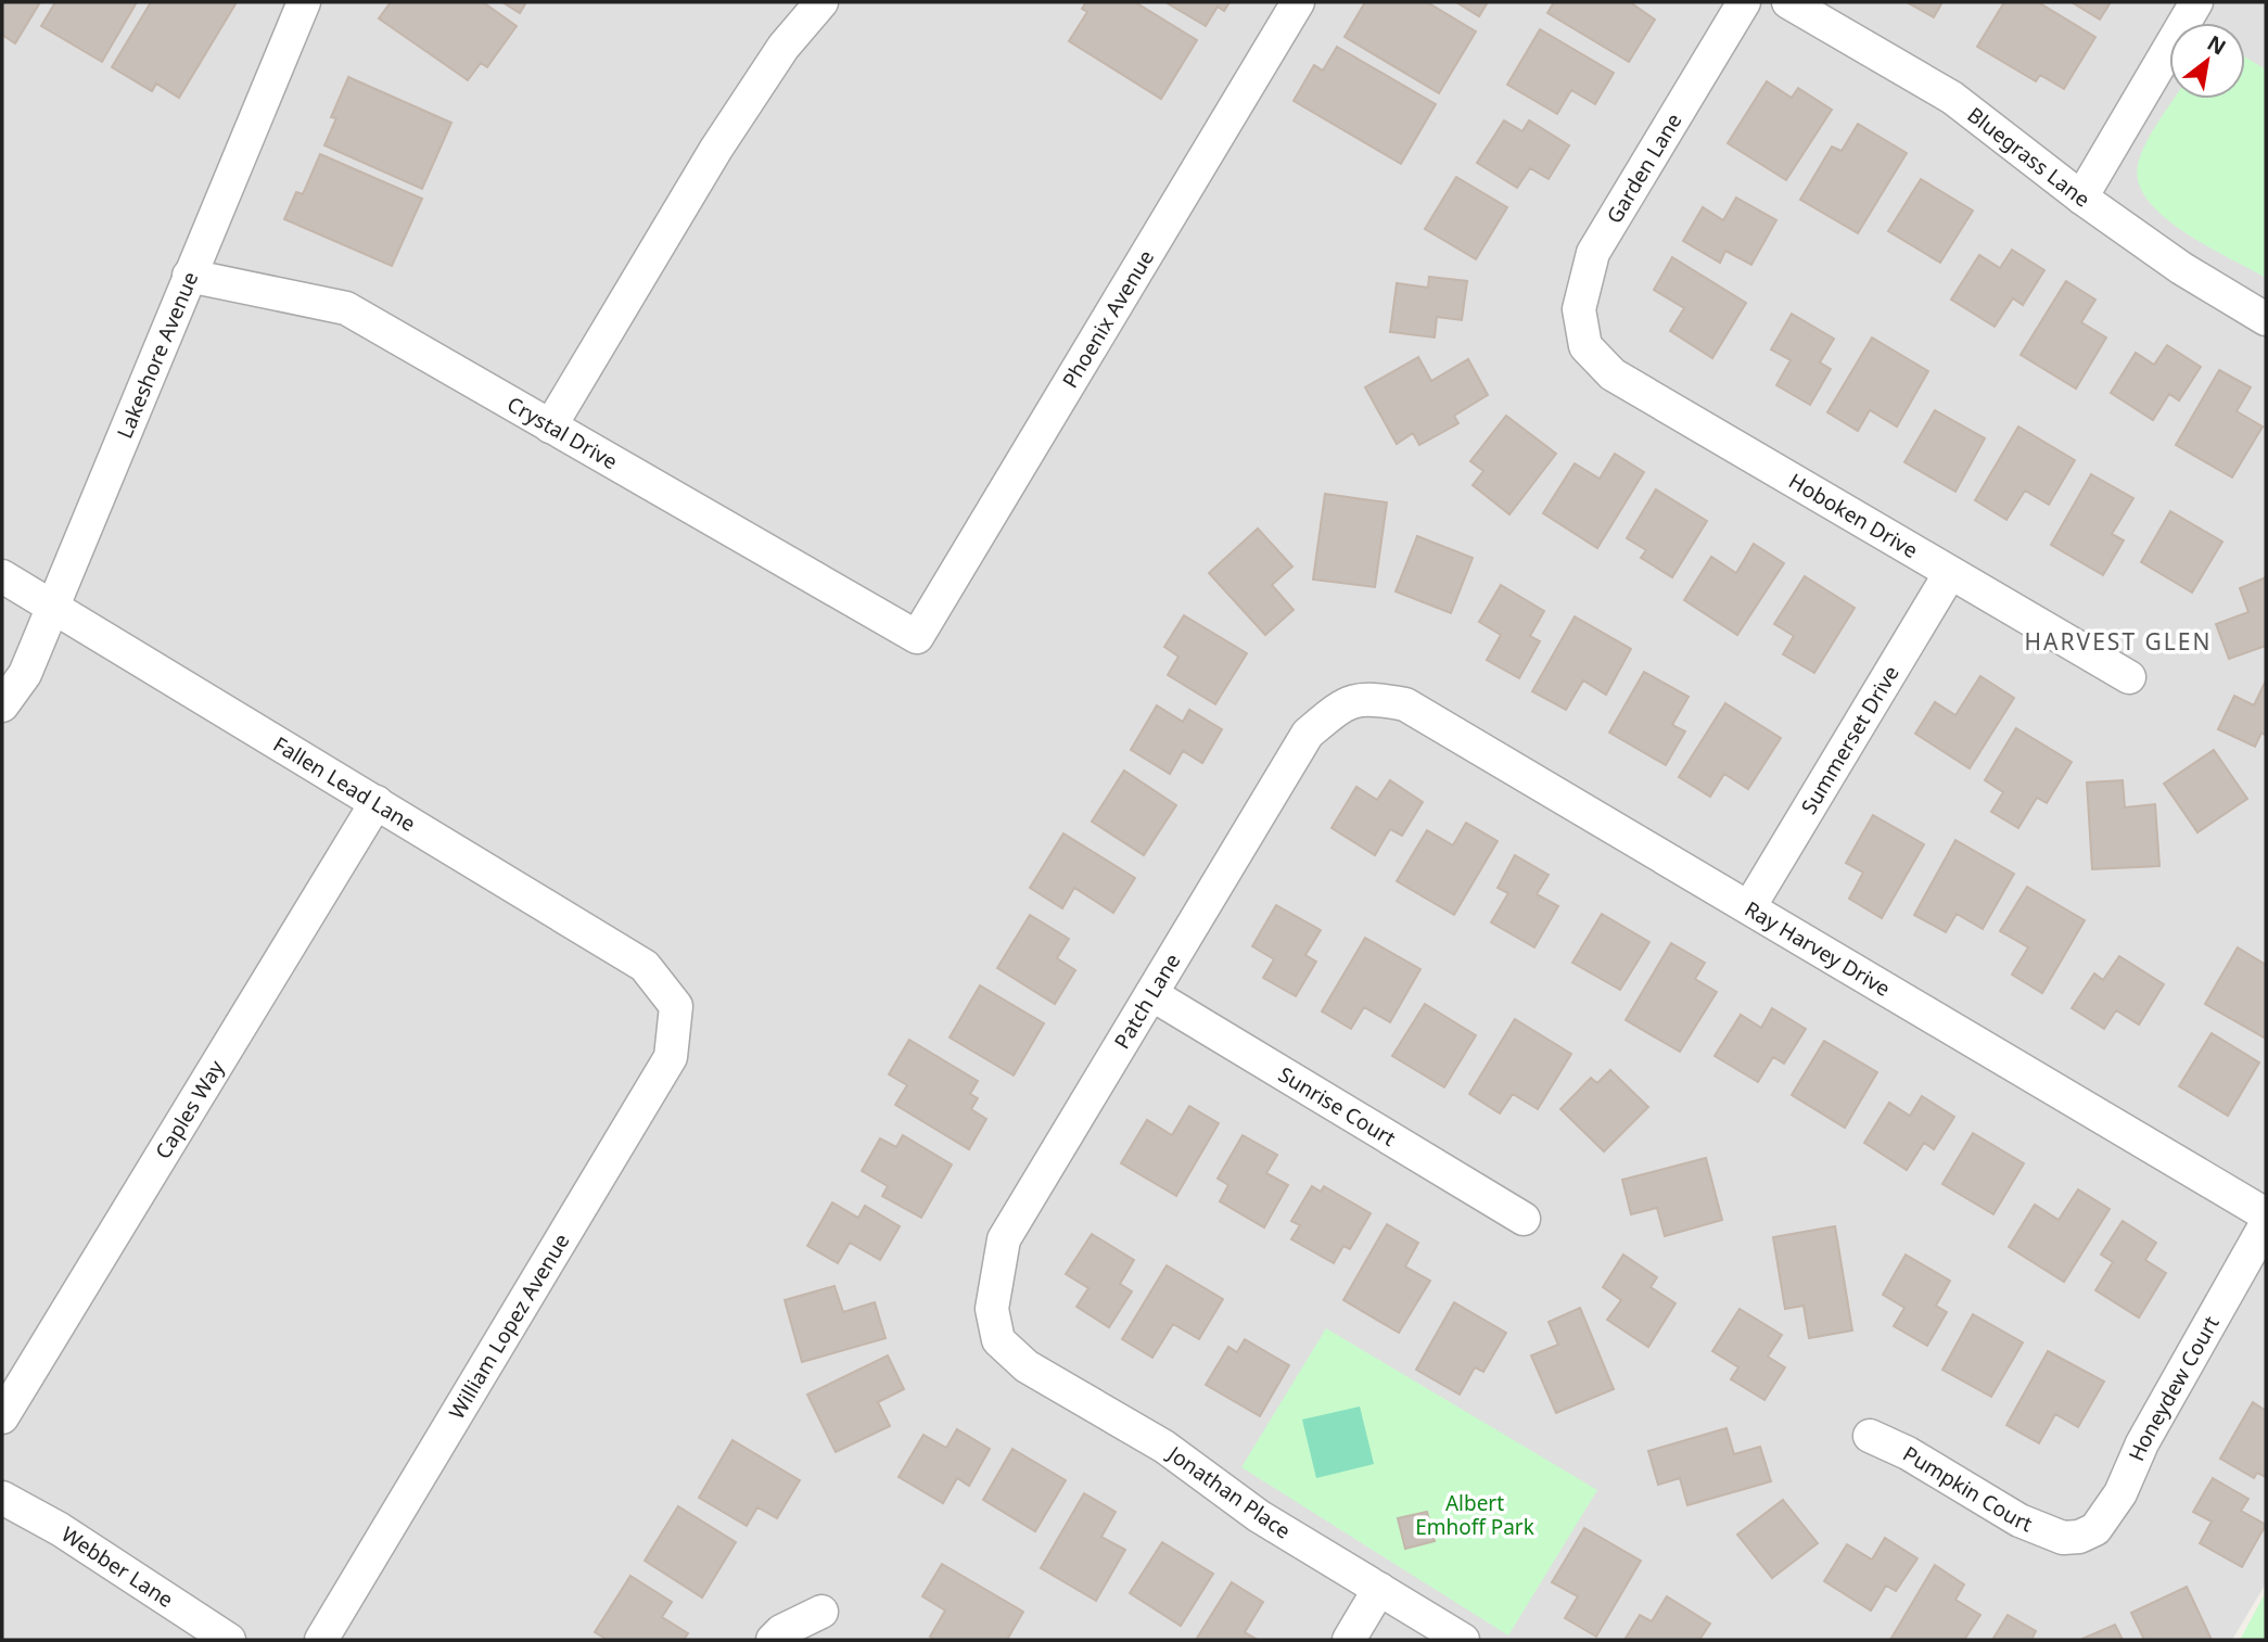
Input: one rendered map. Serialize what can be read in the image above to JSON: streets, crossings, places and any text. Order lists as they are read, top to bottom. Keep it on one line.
{"streets":{"street":["Bluegrass Lane","Garden Lane","Phoenix Avenue","Lakeshore Avenue","Crystal Drive","Hoboken Drive","Summerset Drive","Fallen Lead Lane","Ray Harvey Drive","Patch Lane","Sunrise Court","Caples Way","William Lopez Avenue","Honeydew Court","Pumpkin Court","Jonathan Place","Webber Lane"]},"crossings":[["Garden Lane","Hoboken Drive"],["Phoenix Avenue","Crystal Drive"],["Lakeshore Avenue","Crystal Drive"],["Lakeshore Avenue","Fallen Lead Lane"],["Hoboken Drive","Summerset Drive"],["Summerset Drive","Ray Harvey Drive"],["Fallen Lead Lane","Caples Way"],["Fallen Lead Lane","William Lopez Avenue"],["Ray Harvey Drive","Patch Lane"],["Patch Lane","Sunrise Court"],["Patch Lane","Jonathan Place"],["Honeydew Court","Pumpkin Court"]],"districts":["HARVEST GLEN"],"parks":["Albert Emhoff Park"],"north":"top right"}
